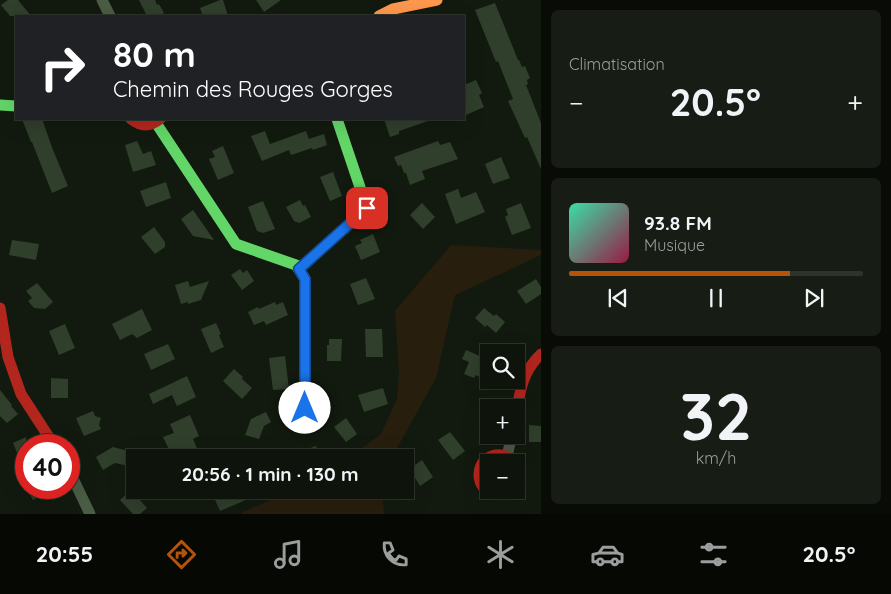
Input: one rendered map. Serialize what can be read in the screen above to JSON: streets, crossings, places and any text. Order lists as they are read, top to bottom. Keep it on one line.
{"page":{"tile":["Climatisation",["32","km/h"]],"turn":["80 m","Chemin des Rouges Gorges"],"heat":["−","20.5°","+"],"song":["93.8 FM","Musique"],"map_buttons":["+","−"],"limit":"40","trip":"20:56 · 1 min · 130 m","tabs":["20:55","20.5°"]}}
